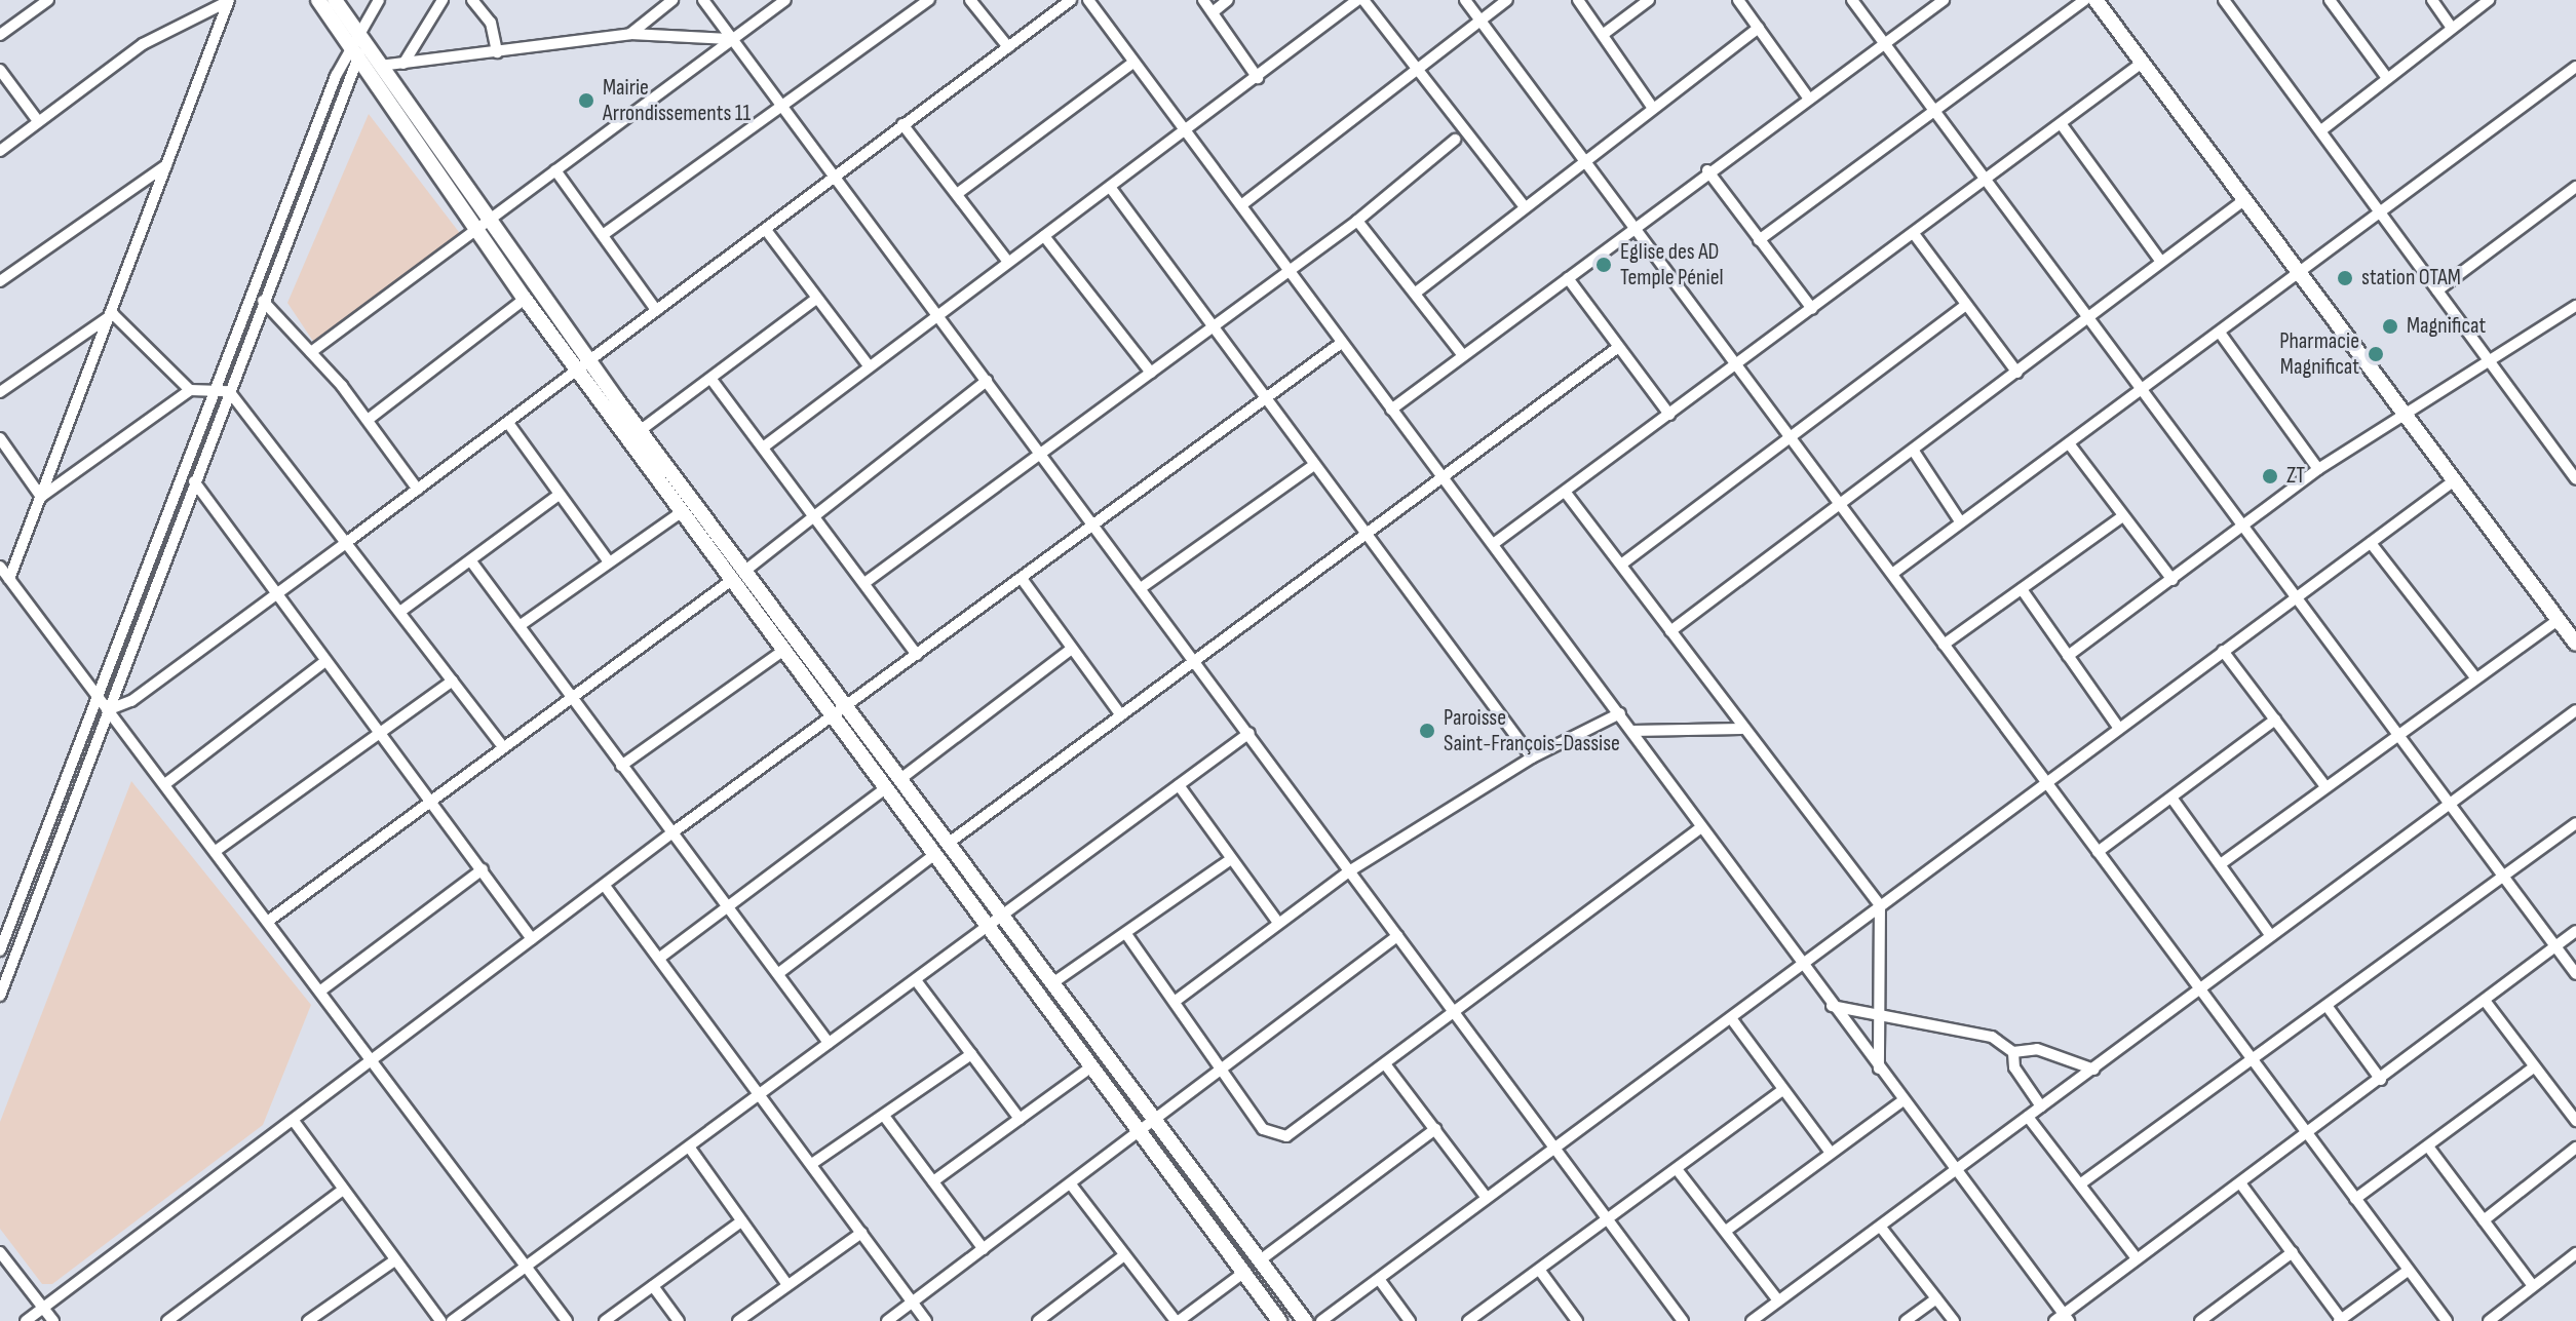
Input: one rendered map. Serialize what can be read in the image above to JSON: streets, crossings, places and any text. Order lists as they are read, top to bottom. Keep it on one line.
{"places":["Mairie Arrondissements 11","Eglise des AD Temple Péniel","station OTAM","Magnificat","Pharmacie Magnificat","ZT","Paroisse Saint-François-Dassise"]}
